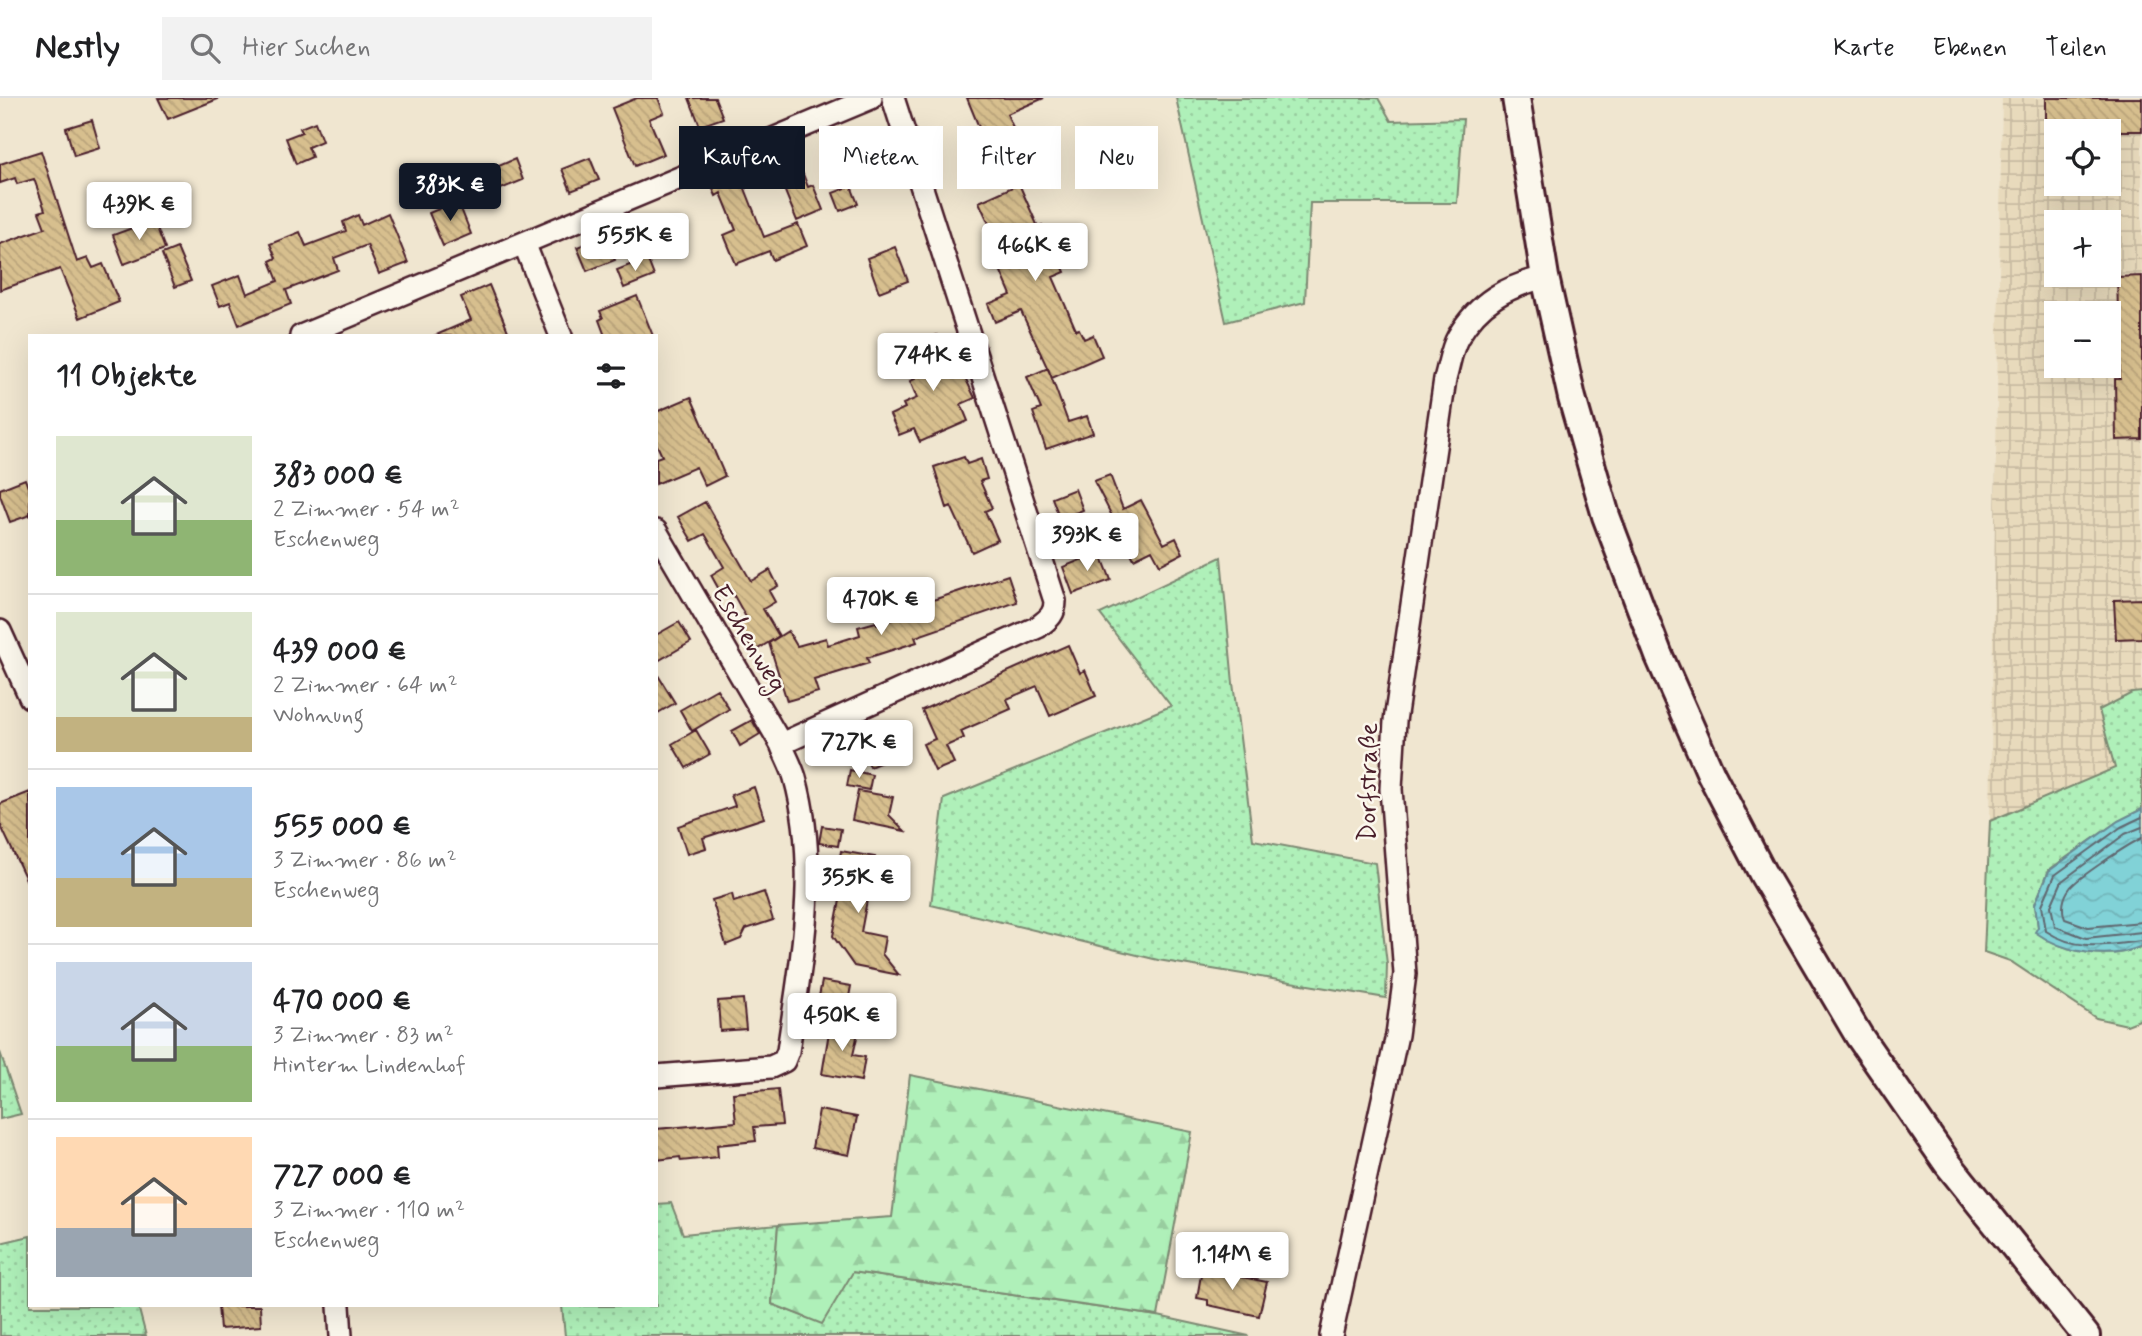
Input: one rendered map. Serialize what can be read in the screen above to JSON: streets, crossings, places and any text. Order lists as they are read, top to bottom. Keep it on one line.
{"streets":{"street":["Eschenweg","Dorfstraße"]},"page":{"header":"Nestly","search":"Hier suchen","nav":["Karte","Ebenen","Teilen"],"map_buttons":["+","−"],"chip":["Kaufen","Mieten","Filter","Neu"],"price":["383K €","439K €","555K €","466K €","744K €","393K €","470K €","727K €","355K €","450K €","1.14M €"],"heading":"11 Objekte","list":[{"name":"383 000 €","note":"2 Zimmer · 54 m² · Eschenweg"},{"name":"439 000 €","note":"2 Zimmer · 64 m² · Wohnung"},{"name":"555 000 €","note":"3 Zimmer · 86 m² · Eschenweg"},{"name":"470 000 €","note":"3 Zimmer · 83 m² · Hinterm Lindenhof"},{"name":"727 000 €","note":"3 Zimmer · 110 m² · Eschenweg"}]}}
